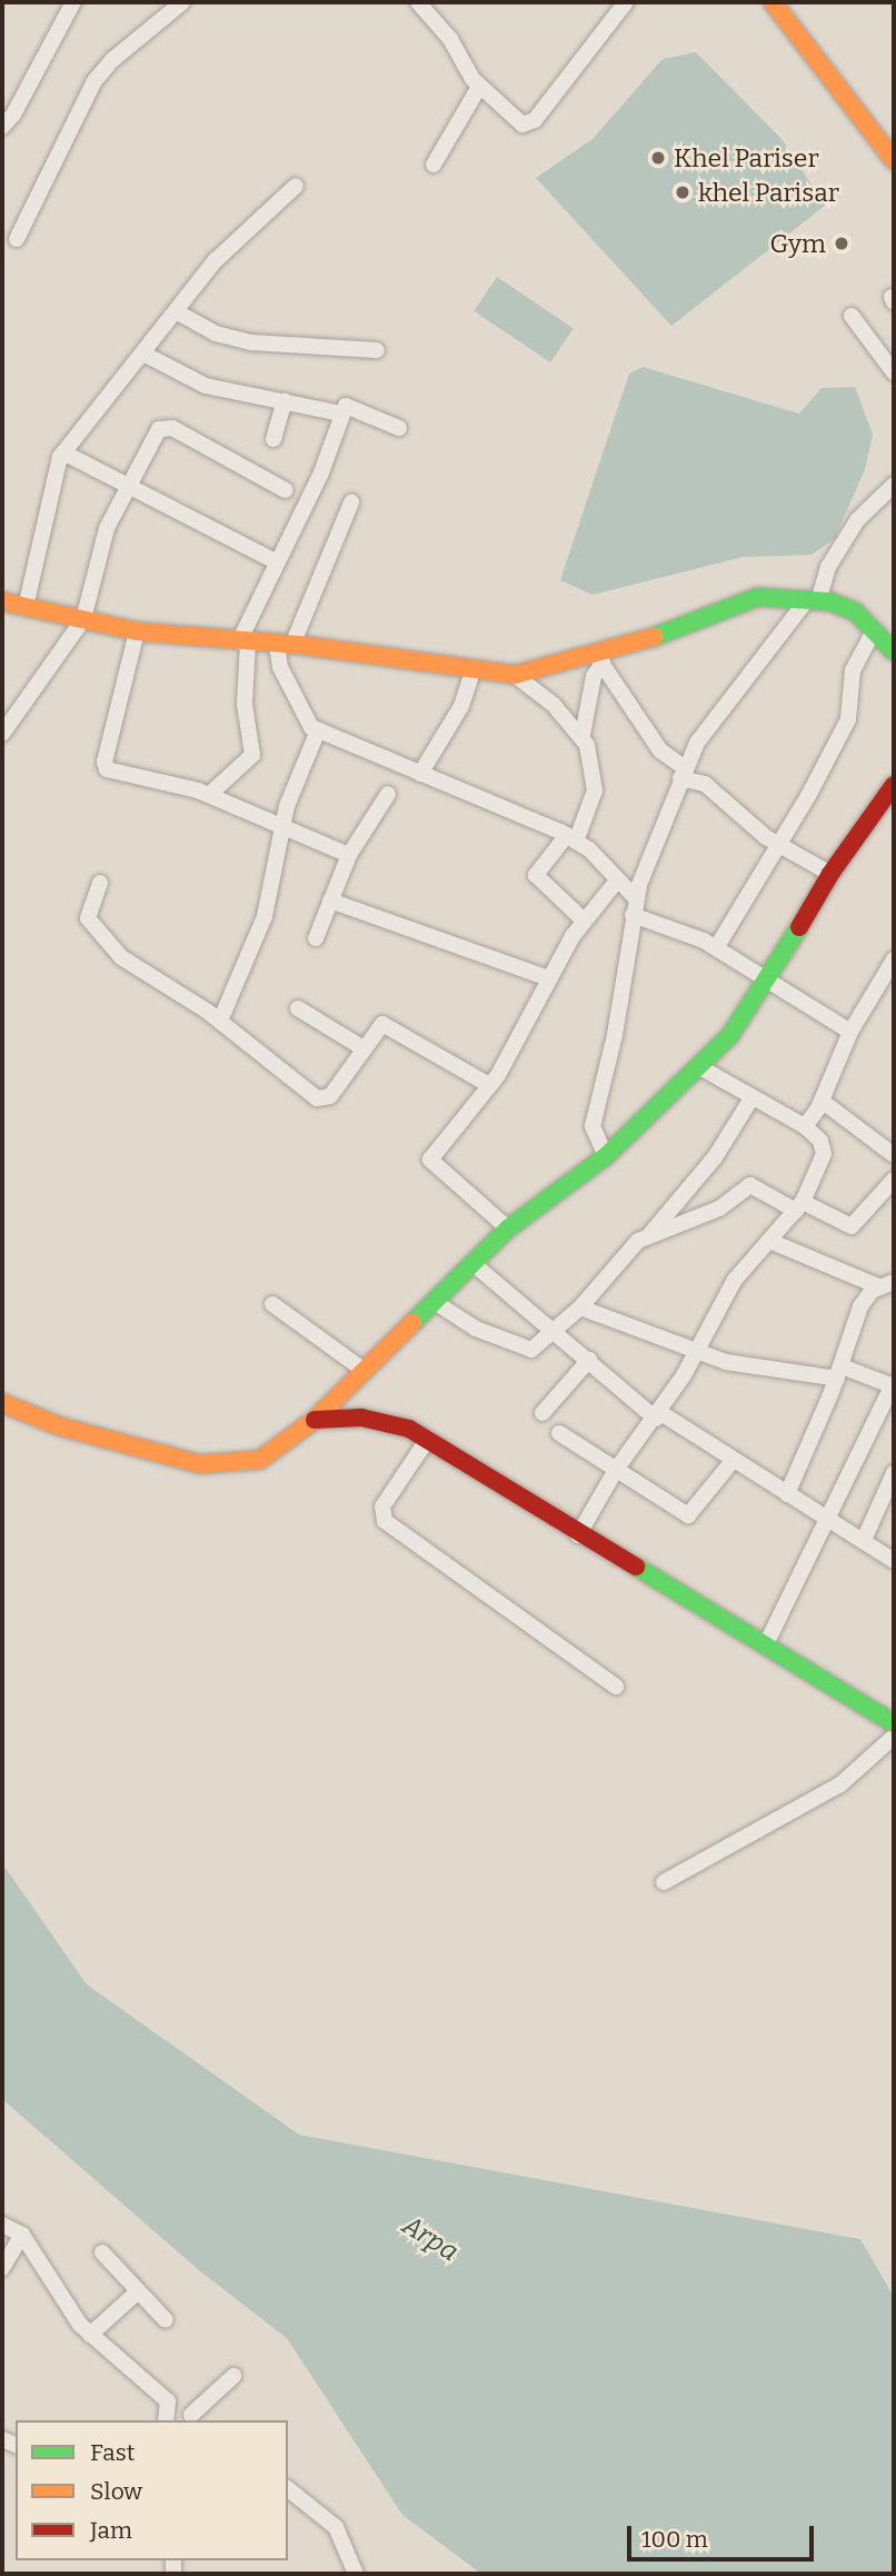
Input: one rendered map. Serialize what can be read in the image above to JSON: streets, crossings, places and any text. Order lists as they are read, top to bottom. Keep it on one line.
{"water":["Arpa"],"places":["Khel Pariser","khel Parisar","Gym"],"legend":["Fast","Slow","Jam"],"scale_bar":"100 m"}
